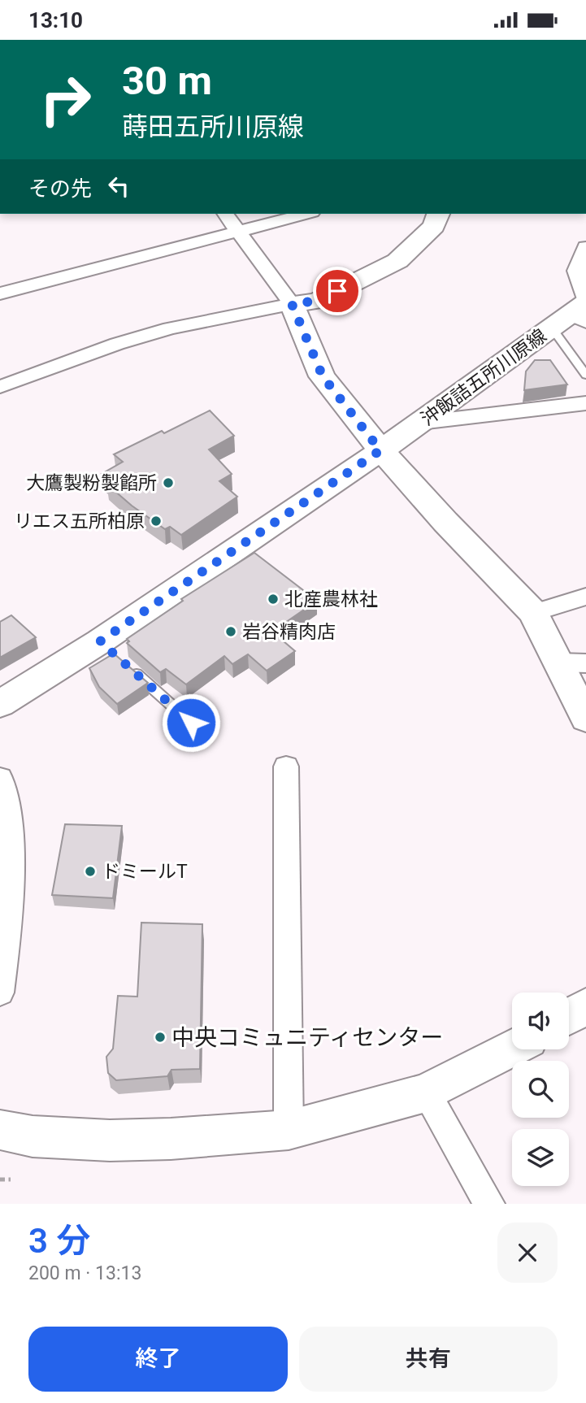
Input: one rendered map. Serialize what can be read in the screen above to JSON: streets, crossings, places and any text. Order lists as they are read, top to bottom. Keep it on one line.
{"streets":{"main road":["沖飯詰五所川原線"]},"places":["大鷹製粉製餡所","リエス五所柏原","北産農林社","岩谷精肉店","ドミールT","中央コミュニティセンター"],"page":{"status":"13:10","turn":["30 m","蒔田五所川原線"],"then":"その先","heading":["3 分","200 m · 13:13"],"buttons":["終了","共有"]}}
